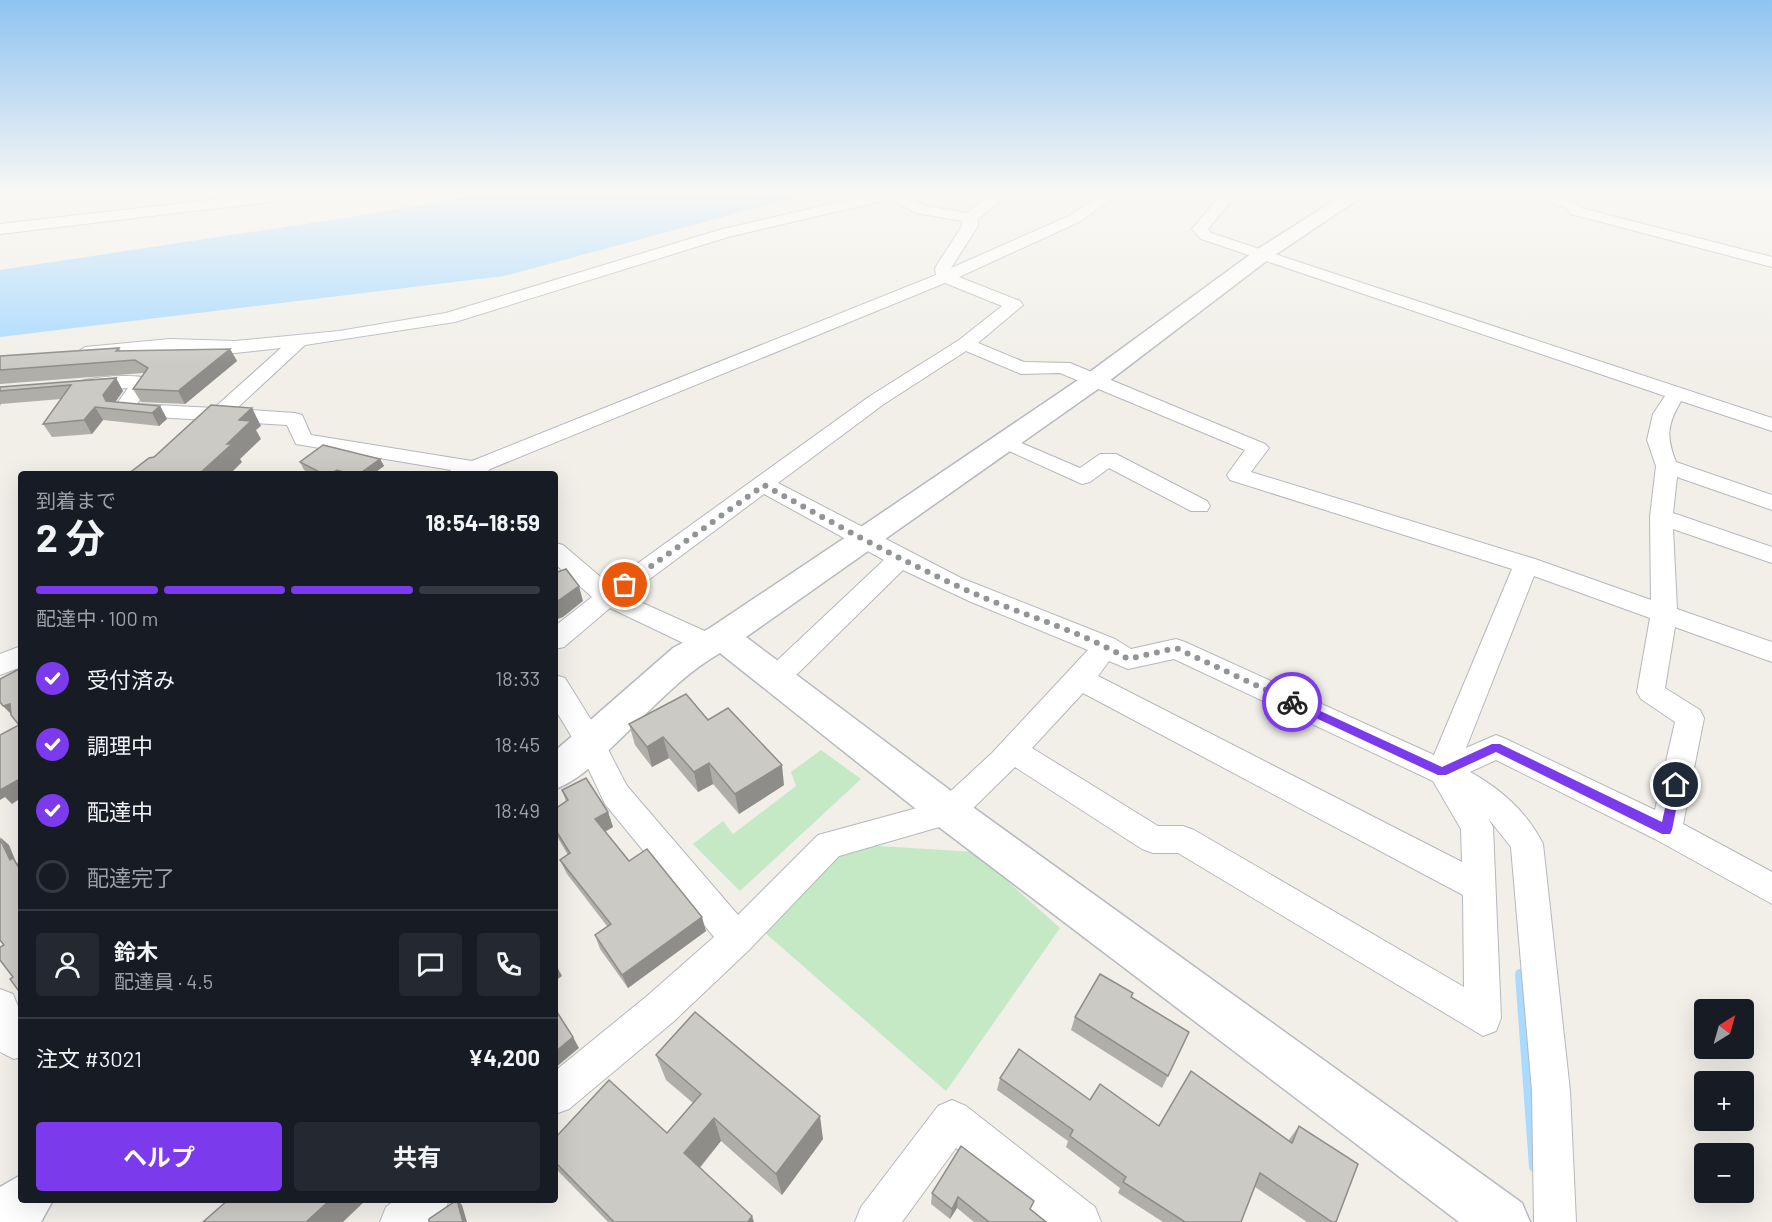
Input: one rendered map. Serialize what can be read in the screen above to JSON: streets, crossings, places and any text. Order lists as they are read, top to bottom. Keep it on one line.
{"north":"top right","page":{"heading":["2 分","到着まで","18:54–18:59"],"panel":["鈴木","配達員 · 4.5","注文 #3021","¥4,200"],"bar":"配達中 · 100 m","list":[["受付済み","18:33"],["調理中","18:45"],["配達中","18:49"],"配達完了"],"map_buttons":["+","−"],"buttons":["ヘルプ","共有"]}}
